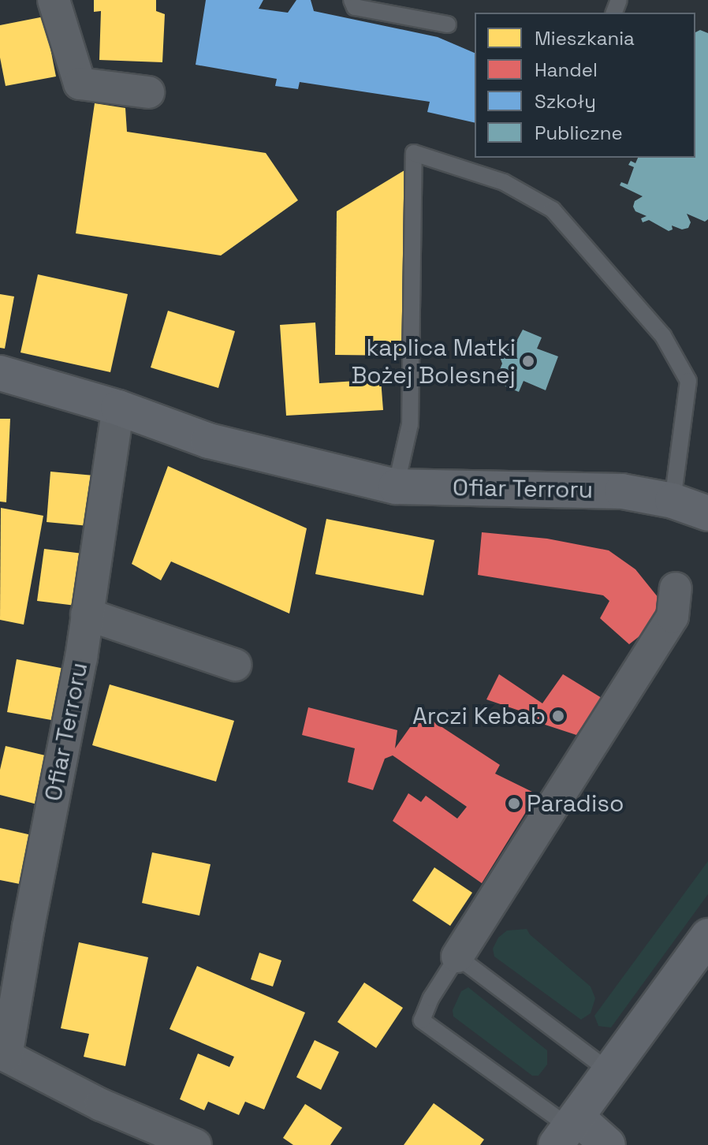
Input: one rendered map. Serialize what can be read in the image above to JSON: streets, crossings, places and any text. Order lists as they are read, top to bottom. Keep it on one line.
{"streets":{"street":["Ofiar Terroru"]},"places":["kaplica Matki Bożej Bolesnej","Arczi Kebab","Paradiso"],"legend":["Mieszkania","Handel","Szkoły","Publiczne"]}
